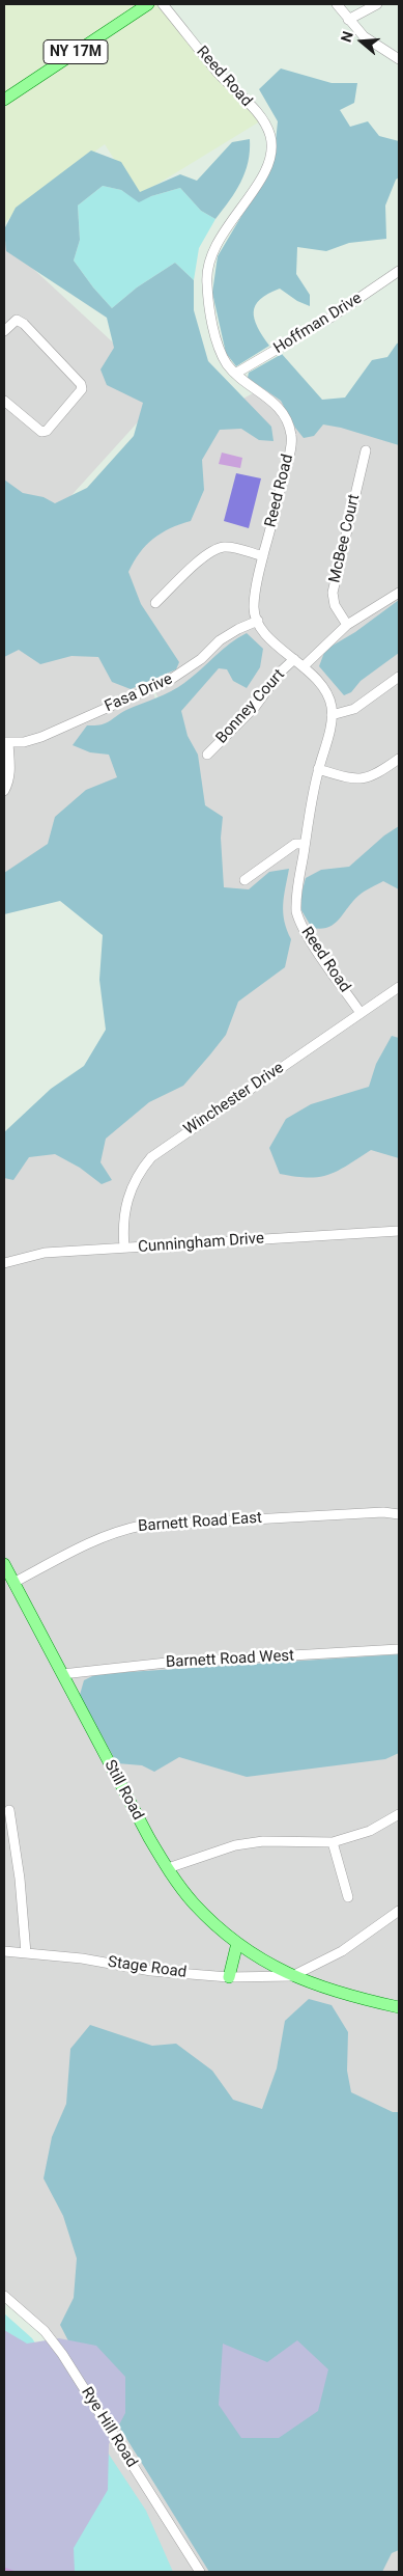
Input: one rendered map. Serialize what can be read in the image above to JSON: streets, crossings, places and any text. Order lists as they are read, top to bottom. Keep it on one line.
{"streets":{"main road":["NY 17M","Still Road"],"street":["Reed Road","Hoffman Drive","McBee Court","Fasa Drive","Bonney Court","Winchester Drive","Cunningham Drive","Barnett Road East","Barnett Road West","Stage Road","Rye Hill Road"]},"crossings":[["Reed Road","Hoffman Drive"],["Reed Road","Fasa Drive"],["Reed Road","Bonney Court"],["Reed Road","Winchester Drive"],["Winchester Drive","Cunningham Drive"],["Barnett Road East","Still Road"],["Barnett Road West","Still Road"],["Still Road","Stage Road"]],"north":"left"}
